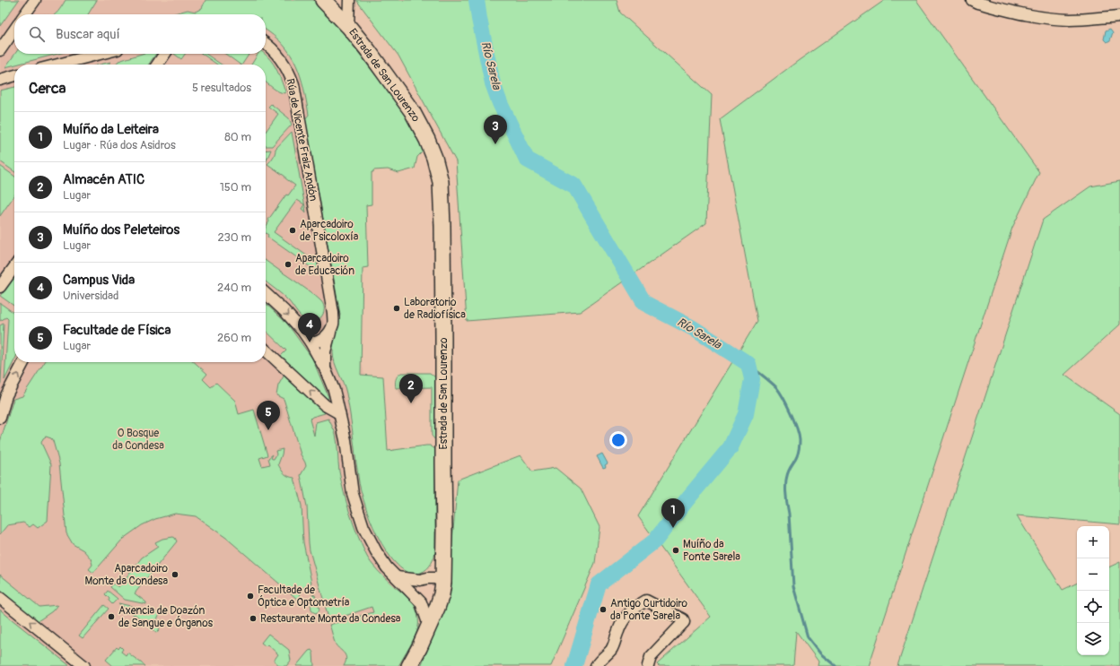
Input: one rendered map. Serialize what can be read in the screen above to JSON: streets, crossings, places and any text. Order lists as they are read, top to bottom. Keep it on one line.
{"streets":{"street":["Estrada de San Lourenzo","Rúa de Vicente Fraiz Andón"]},"water":["Río Sarela"],"parks":["O Bosque da Condesa"],"places":["Aparcadoiro de Psicoloxía","Aparcadoiro de Educación","Laboratorio de Radiofísica","Muíño da Ponte Sarela","Aparcadoiro Monte da Condesa","Facultade de Óptica e Optometría","Antigo Curtidoiro da Ponte Sarela","Axencia de Doazón de Sangue e Órganos","Restaurante Monte da Condesa"],"page":{"search":"Buscar aquí","heading":["Cerca","5 resultados"],"list":[{"mark":"1","name":"Muíño da Leiteira","note":"Lugar · Rúa dos Asidros","value":"80 m"},{"mark":"2","name":"Almacén ATIC","note":"Lugar","value":"150 m"},{"mark":"3","name":"Muíño dos Peleteiros","note":"Lugar","value":"230 m"},{"mark":"4","name":"Campus Vida","note":"Universidad","value":"240 m"},{"mark":"5","name":"Facultade de Física","note":"Lugar","value":"260 m"}],"pins":["3","4","2","5","1"],"map_buttons":["+","−"]}}
